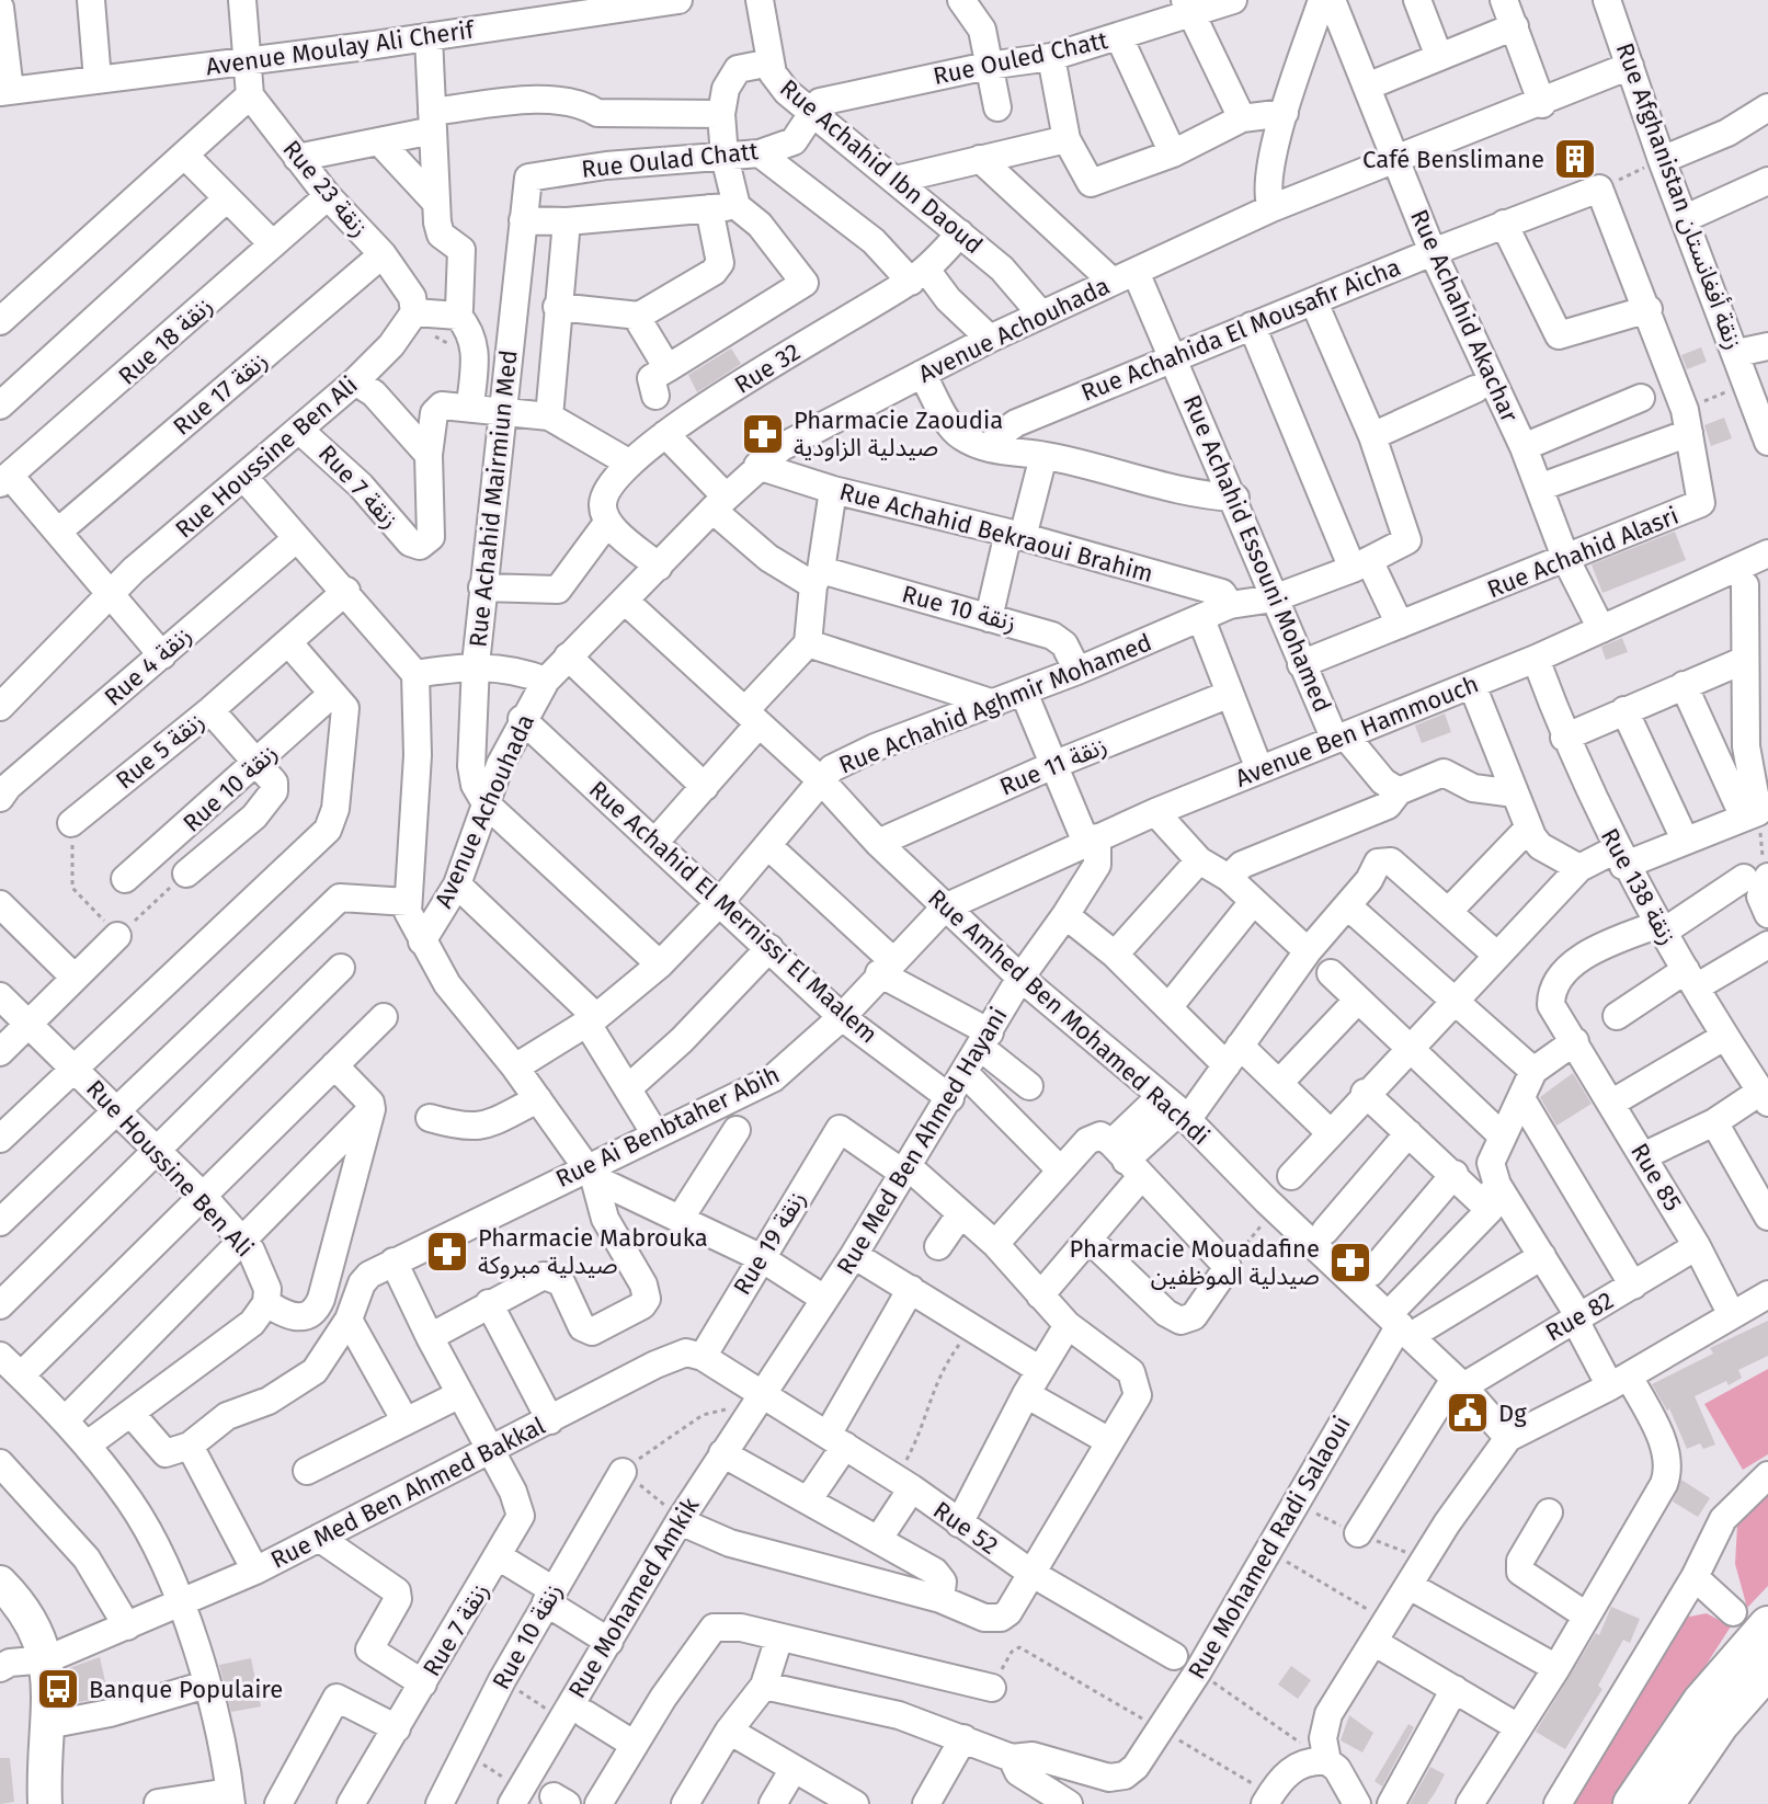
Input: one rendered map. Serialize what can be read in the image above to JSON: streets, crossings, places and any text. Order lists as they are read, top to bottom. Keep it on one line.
{"streets":{"street":["Avenue Moulay Ali Cherif","Rue Ouled Chatt","Rue Oulad Chatt","Rue Achahid Ibn Daoud","Rue 23 زنقة","Rue Afghanistan زنقة أفغانستان","Rue Achahid Akachar","Avenue Achouhada","Rue Achahida El Mousafir Aicha","Rue 18 زنقة","Rue 32","Rue 17 زنقة","Rue Houssine Ben Ali","Rue 7 زنقة","Rue Achahid Mairmiun Med","Rue Achahid Bekraoui Brahim","Rue Achahid Alasri","Rue Achahid Essouni Mohamed","Rue 10 زنقة","Rue 4 زنقة","Rue Achahid Aghmir Mohamed","Avenue Ben Hammouch","Rue 5 زنقة","Rue 11 زنقة","Rue 138 زنقة","Rue Achahid El Mernissi El Maalem","Rue Amhed Ben Mohamed Rachdi","Rue Ai Benbtaher Abih","Rue Med Ben Ahmed Hayani","Rue 85","Rue 19 زنقة","Rue 82","Rue Med Ben Ahmed Bakkal","Rue 52","Rue Mohamed Radi Salaoui","Rue Mohamed Amkik"]},"crossings":[["Rue Ouled Chatt","Rue Oulad Chatt"],["Rue Ouled Chatt","Rue Achahid Ibn Daoud"],["Rue Oulad Chatt","Rue Achahid Ibn Daoud"],["Rue Oulad Chatt","Rue Achahid Mairmiun Med"],["Rue Achahid Ibn Daoud","Avenue Achouhada"],["Rue Achahid Ibn Daoud","Rue 32"],["Rue 23 زنقة","Rue 18 زنقة"],["Rue 23 زنقة","Rue 17 زنقة"],["Rue 23 زنقة","Rue Houssine Ben Ali"],["Rue Afghanistan زنقة أفغانستان","Avenue Achouhada"],["Rue Achahid Akachar","Avenue Achouhada"],["Rue Achahid Akachar","Rue Achahida El Mousafir Aicha"],["Rue Achahid Akachar","Rue Achahid Alasri"],["Rue Achahid Akachar","Avenue Ben Hammouch"],["Avenue Achouhada","Rue Achahid Mairmiun Med"],["Avenue Achouhada","Rue Achahid Bekraoui Brahim"],["Avenue Achouhada","Rue Achahid Essouni Mohamed"],["Avenue Achouhada","Rue 10 زنقة"],["Avenue Achouhada","Rue Achahid El Mernissi El Maalem"],["Avenue Achouhada","Rue Amhed Ben Mohamed Rachdi"],["Rue Achahida El Mousafir Aicha","Rue Achahid Alasri"],["Rue Achahida El Mousafir Aicha","Rue Achahid Essouni Mohamed"],["Rue 32","Rue Achahid Mairmiun Med"],["Rue 32","Rue 10 زنقة"],["Rue Houssine Ben Ali","Rue 7 زنقة"],["Rue 7 زنقة","Rue Med Ben Ahmed Bakkal"],["Rue Achahid Bekraoui Brahim","Rue Achahid Aghmir Mohamed"],["Rue Achahid Alasri","Rue Achahid Essouni Mohamed"],["Rue Achahid Essouni Mohamed","Rue Achahid Aghmir Mohamed"],["Rue Achahid Essouni Mohamed","Avenue Ben Hammouch"],["Rue 10 زنقة","Rue Achahid Aghmir Mohamed"],["Rue Achahid Aghmir Mohamed","Rue Achahid El Mernissi El Maalem"],["Rue Achahid Aghmir Mohamed","Rue Amhed Ben Mohamed Rachdi"],["Avenue Ben Hammouch","Rue 138 زنقة"],["Avenue Ben Hammouch","Rue Amhed Ben Mohamed Rachdi"],["Avenue Ben Hammouch","Rue Ai Benbtaher Abih"],["Avenue Ben Hammouch","Rue Med Ben Ahmed Hayani"],["Rue 11 زنقة","Rue Amhed Ben Mohamed Rachdi"],["Rue 138 زنقة","Rue 85"],["Rue Achahid El Mernissi El Maalem","Rue Ai Benbtaher Abih"],["Rue Achahid El Mernissi El Maalem","Rue Med Ben Ahmed Hayani"],["Rue Amhed Ben Mohamed Rachdi","Rue Ai Benbtaher Abih"],["Rue Amhed Ben Mohamed Rachdi","Rue Med Ben Ahmed Hayani"],["Rue Amhed Ben Mohamed Rachdi","Rue 82"],["Rue Amhed Ben Mohamed Rachdi","Rue Mohamed Radi Salaoui"],["Rue Med Ben Ahmed Hayani","Rue 19 زنقة"],["Rue Med Ben Ahmed Hayani","Rue 52"],["Rue Med Ben Ahmed Hayani","Rue Mohamed Amkik"],["Rue 85","Rue 82"],["Rue 19 زنقة","Rue Med Ben Ahmed Bakkal"],["Rue 52","Rue Mohamed Amkik"]],"places":{"building":["Café Benslimane"],"pharmacy":["Pharmacie Zaoudia صيدلية الزاودية","Pharmacie Mabrouka صيدلية مبروكة","Pharmacie Mouadafine صيدلية الموظفين"],"public building":["Dg"],"bus stop":["Banque Populaire"]}}
